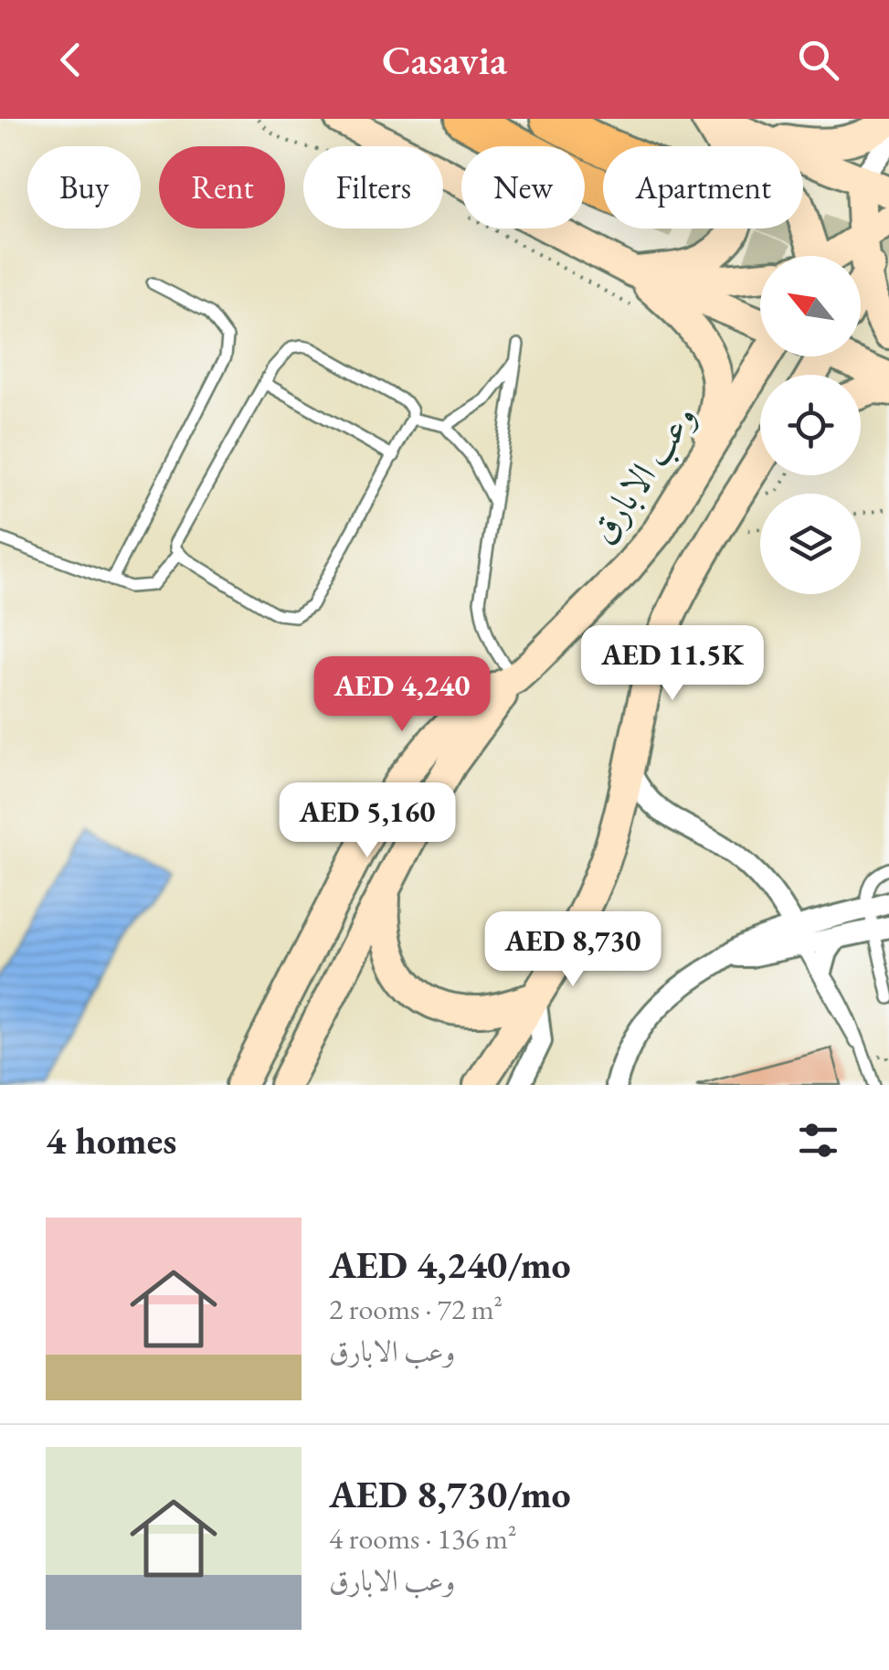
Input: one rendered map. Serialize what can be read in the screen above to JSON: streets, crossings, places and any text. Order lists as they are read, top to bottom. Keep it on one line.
{"streets":{"street":["وعب الابارق"]},"north":"top left","page":{"header":"Casavia","chip":["Buy","Rent","Filters","New","Apartment"],"price":["AED 11.5K","AED 4,240","AED 5,160","AED 8,730"],"heading":"4 homes","list":[{"name":"AED 4,240/mo","note":"2 rooms · 72 m² · وعب الابارق"},{"name":"AED 8,730/mo","note":"4 rooms · 136 m² · وعب الابارق"}]}}
